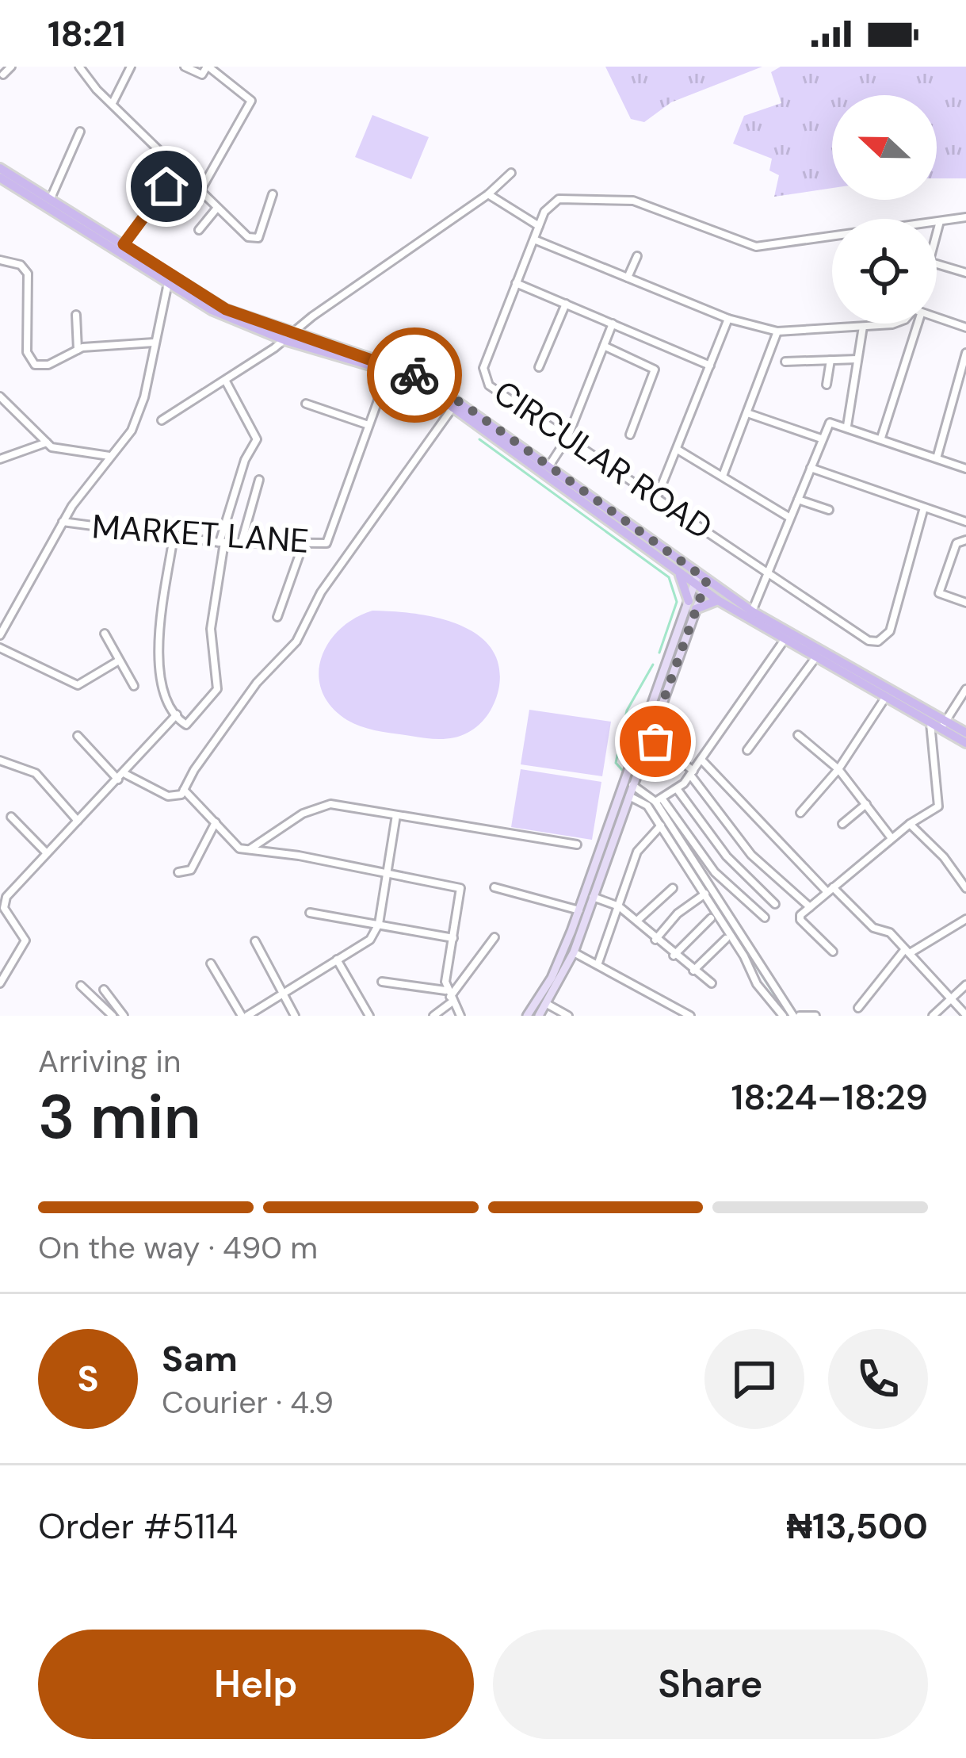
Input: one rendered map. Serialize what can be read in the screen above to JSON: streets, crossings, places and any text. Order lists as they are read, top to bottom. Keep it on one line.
{"streets":{"street":["CIRCULAR ROAD","MARKET LANE"]},"north":"left","page":{"status":"18:21","heading":["3 min","Arriving in","18:24–18:29"],"panel":["Sam","Courier · 4.9","Order #5114","₦13,500"],"bar":"On the way · 490 m","round":"S","buttons":["Help","Share"]}}
